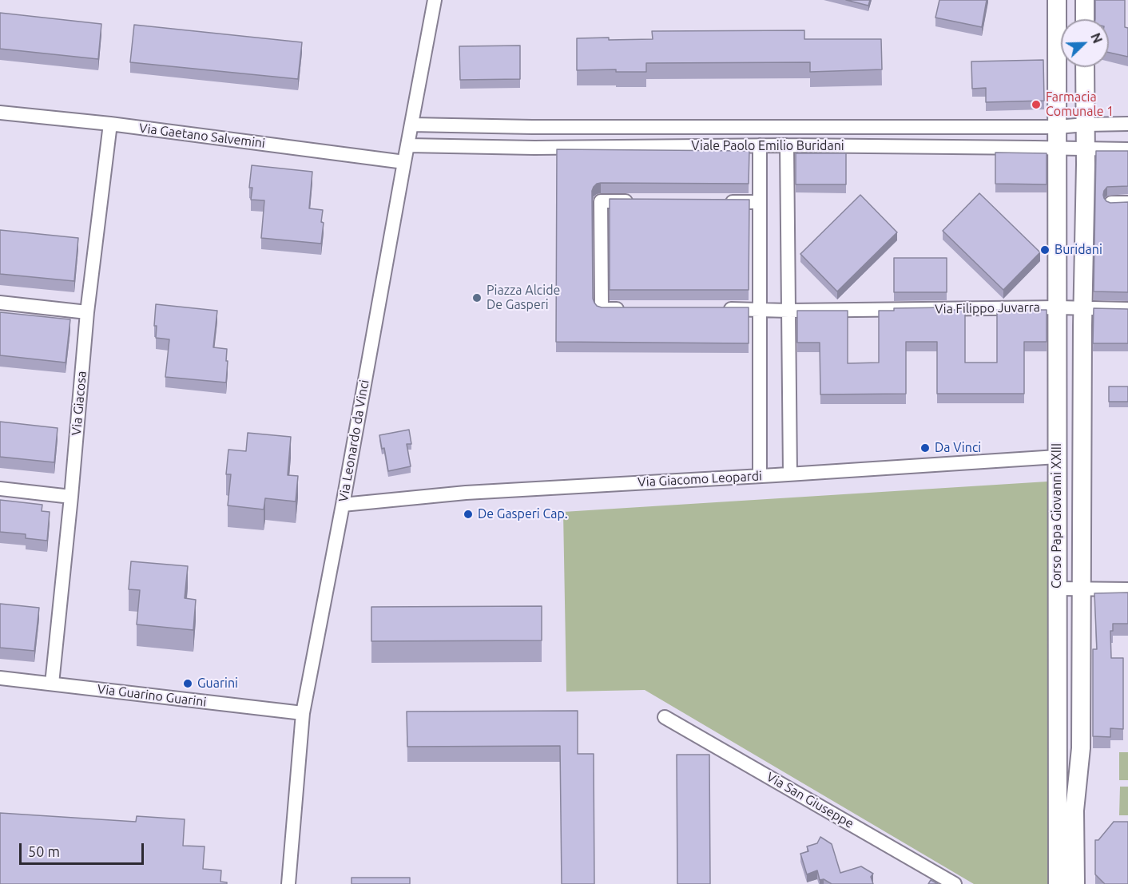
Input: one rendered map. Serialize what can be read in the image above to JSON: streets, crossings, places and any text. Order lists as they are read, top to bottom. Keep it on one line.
{"streets":{"street":["Via Gaetano Salvemini","Viale Paolo Emilio Buridani","Via Filippo Juvarra","Via Giacosa","Via Leonardo da Vinci","Via Giacomo Leopardi","Corso Papa Giovanni XXIII","Via Guarino Guarini","Via San Giuseppe"]},"crossings":[["Via Gaetano Salvemini","Via Giacosa"],["Via Gaetano Salvemini","Via Leonardo da Vinci"],["Viale Paolo Emilio Buridani","Via Leonardo da Vinci"],["Viale Paolo Emilio Buridani","Corso Papa Giovanni XXIII"],["Via Filippo Juvarra","Corso Papa Giovanni XXIII"],["Via Giacosa","Via Guarino Guarini"],["Via Leonardo da Vinci","Via Giacomo Leopardi"],["Via Leonardo da Vinci","Via Guarino Guarini"],["Via Giacomo Leopardi","Corso Papa Giovanni XXIII"]],"places":["Farmacia Comunale 1","Buridani","Piazza Alcide De Gasperi","Da Vinci","De Gasperi Cap.","Guarini"],"scale_bar":"50 m","north":"top right"}
